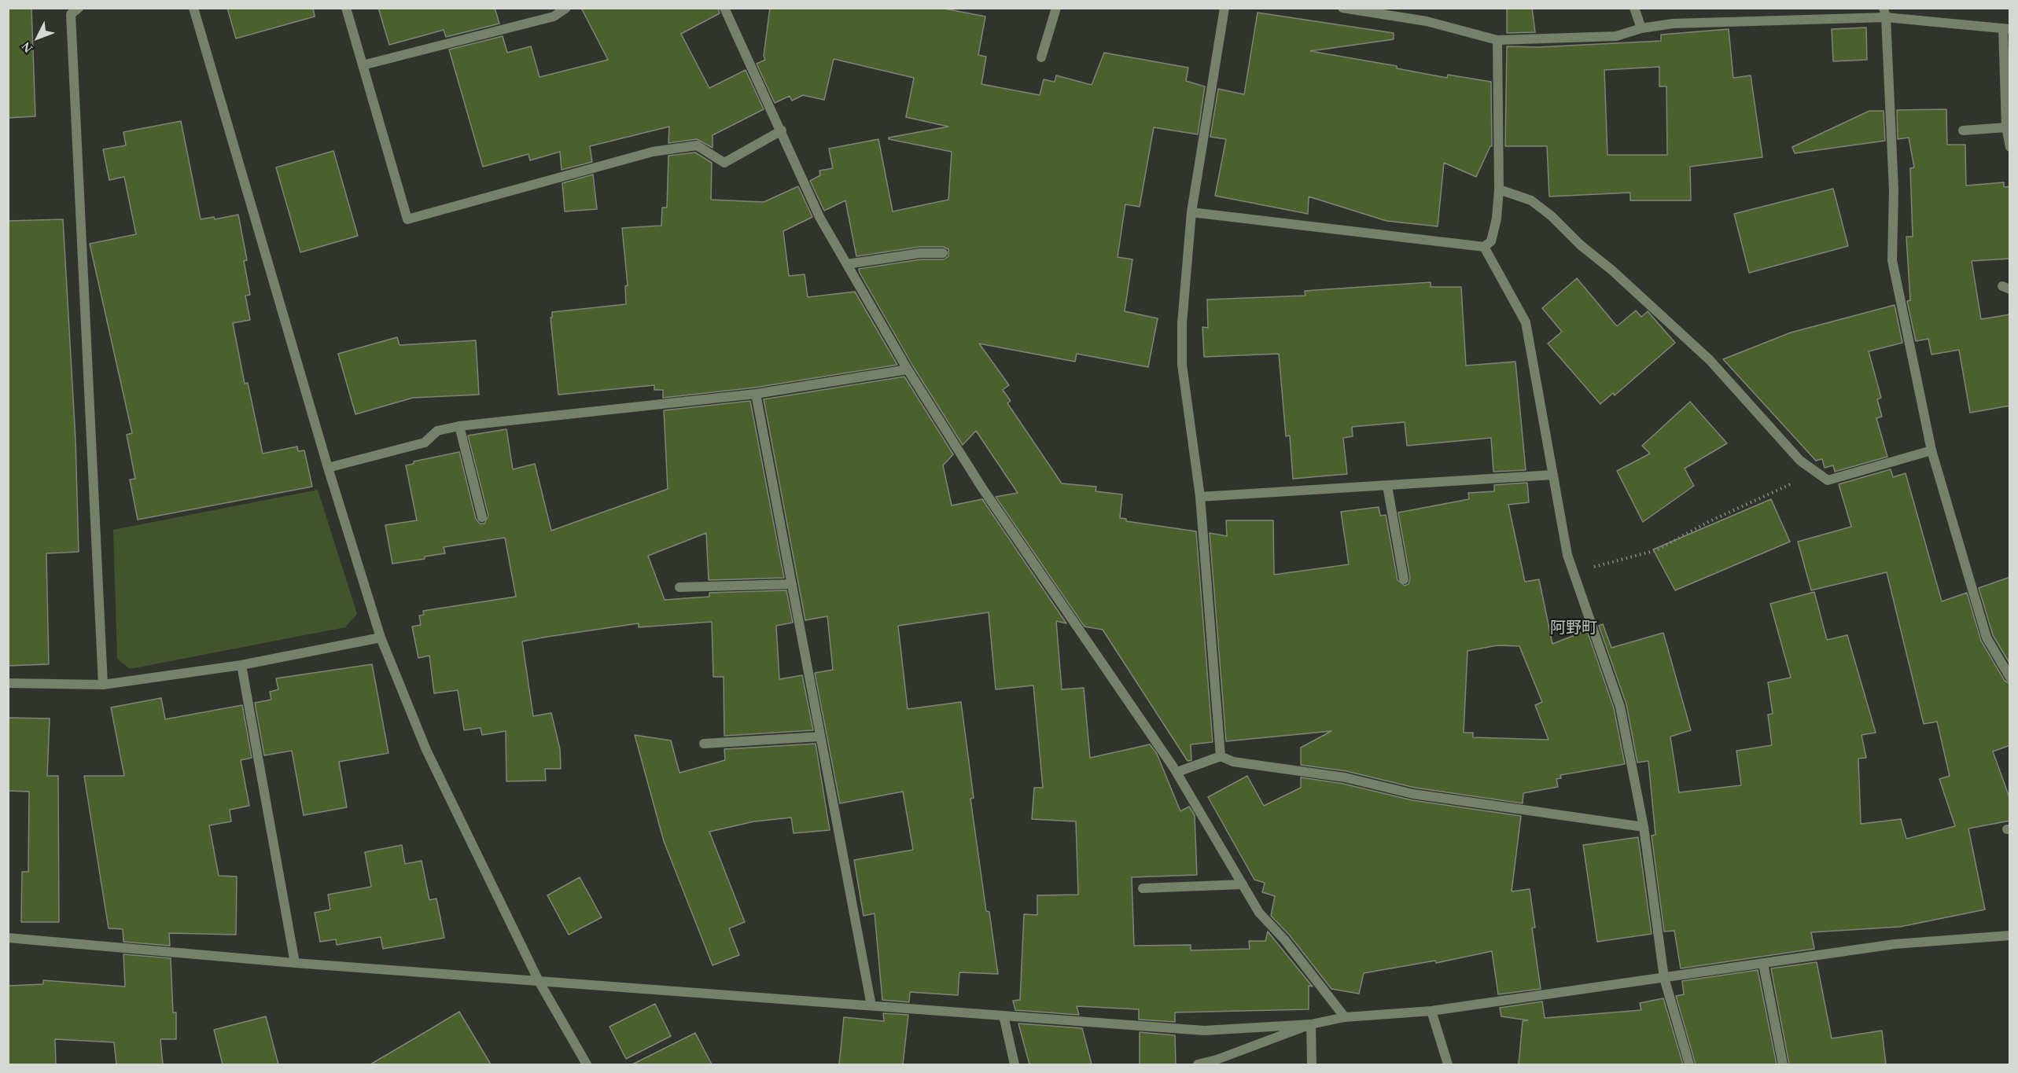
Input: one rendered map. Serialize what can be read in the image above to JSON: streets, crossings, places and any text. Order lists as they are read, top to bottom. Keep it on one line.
{"districts":["阿野町"],"north":"bottom left"}
